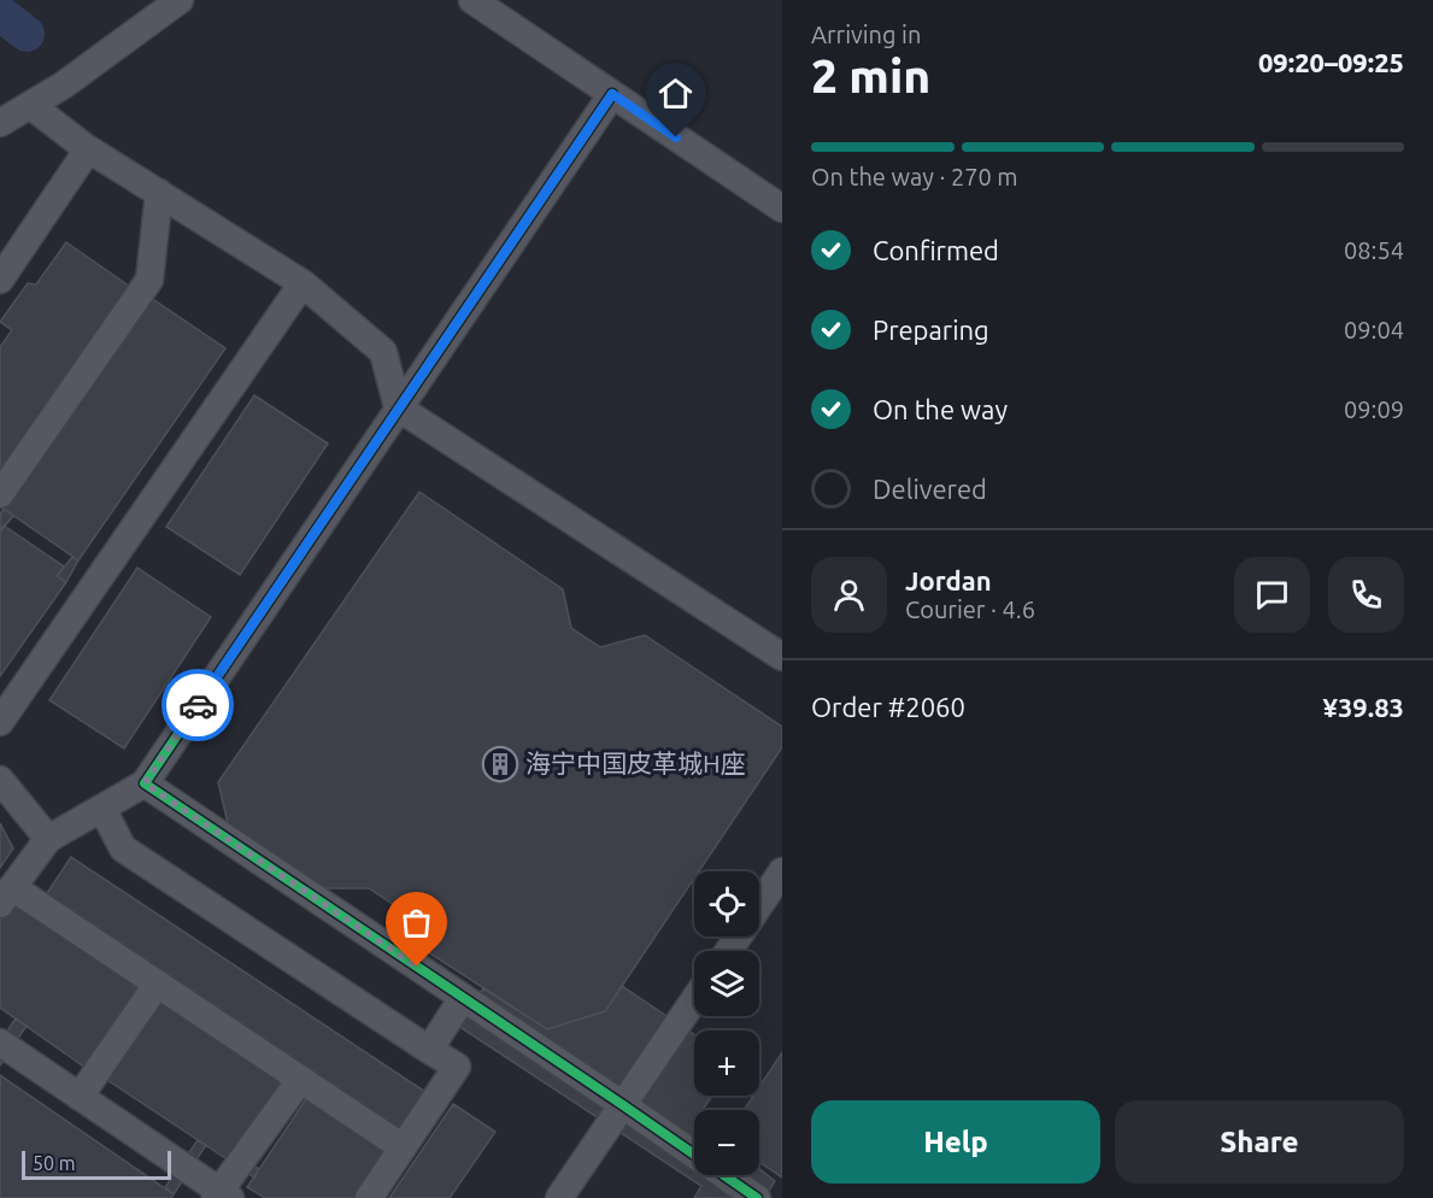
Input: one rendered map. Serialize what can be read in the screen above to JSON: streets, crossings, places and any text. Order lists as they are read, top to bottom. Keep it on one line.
{"places":{"building":["海宁中国皮革城H座"]},"scale_bar":"50 m","page":{"heading":["2 min","Arriving in","09:20–09:25"],"panel":["Jordan","Courier · 4.6","Order #2060","¥39.83"],"bar":"On the way · 270 m","list":[["Confirmed","08:54"],["Preparing","09:04"],["On the way","09:09"],"Delivered"],"map_buttons":["+","−"],"buttons":["Help","Share"],"scale":"50 m"}}
